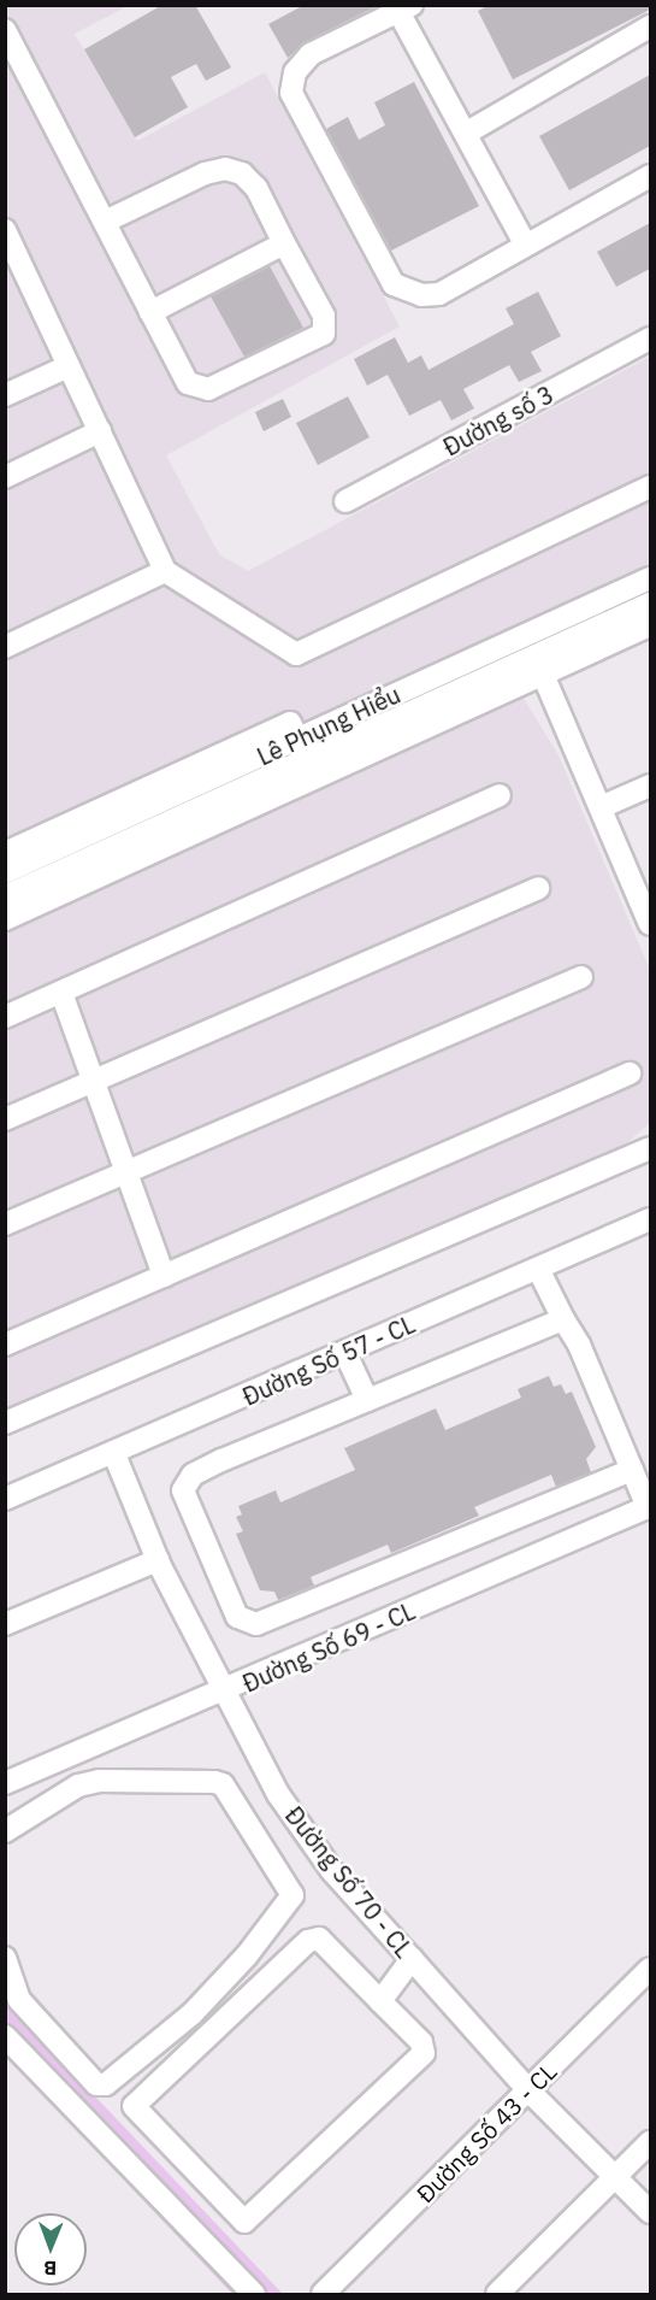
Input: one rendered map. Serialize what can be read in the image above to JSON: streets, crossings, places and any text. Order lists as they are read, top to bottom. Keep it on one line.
{"streets":{"street":["Đường số 3","Lê Phụng Hiểu","Đường Số 57 - CL","Đường Số 69 - CL","Đường Số 70 - CL","Đường Số 43 - CL"]},"crossings":[["Đường Số 57 - CL","Đường Số 70 - CL"],["Đường Số 69 - CL","Đường Số 70 - CL"],["Đường Số 70 - CL","Đường Số 43 - CL"]],"north":"bottom"}
